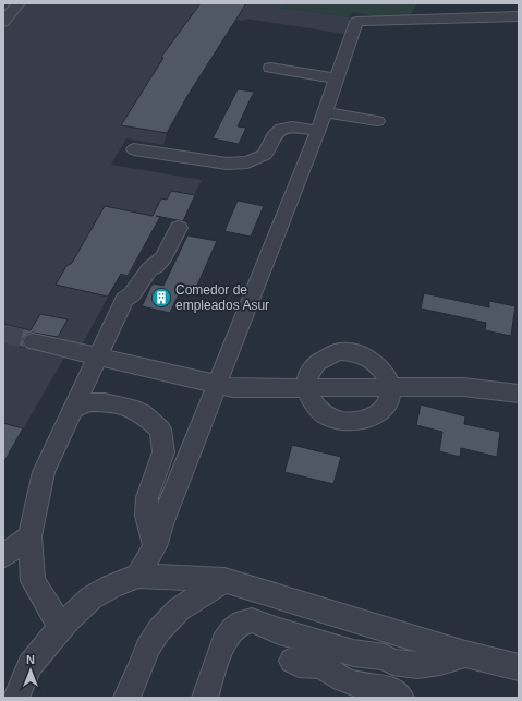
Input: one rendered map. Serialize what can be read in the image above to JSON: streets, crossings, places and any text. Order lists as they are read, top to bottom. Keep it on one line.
{"places":{"building":["Comedor de empleados Asur"]},"north":"top"}
